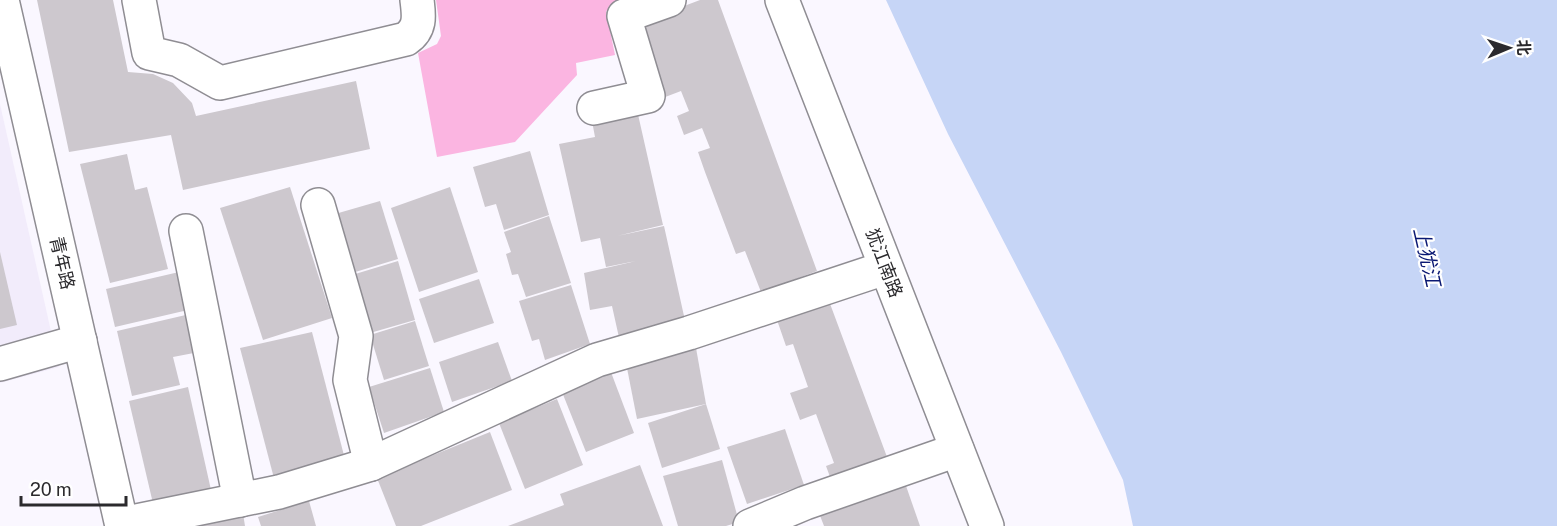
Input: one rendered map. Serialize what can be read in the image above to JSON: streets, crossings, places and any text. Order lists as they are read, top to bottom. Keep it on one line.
{"streets":{"street":["青年路","犹江南路"]},"water":["上犹江"],"scale_bar":"20 m","north":"right"}
